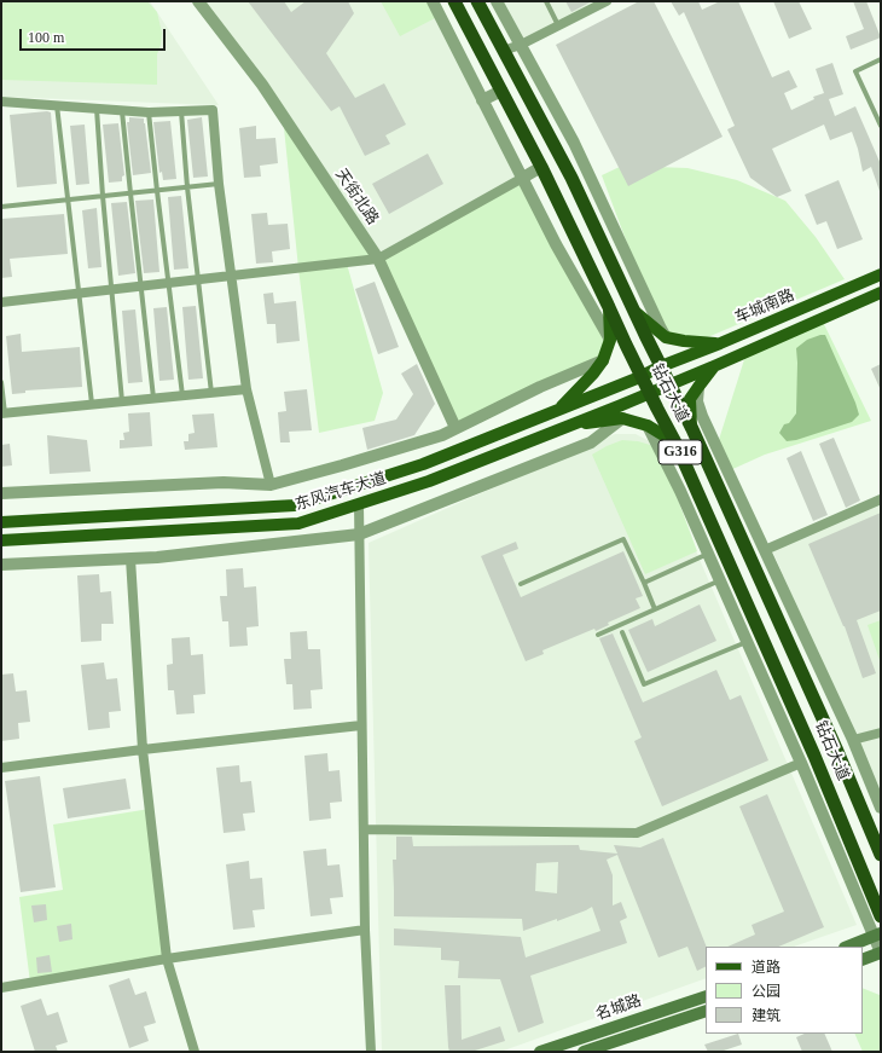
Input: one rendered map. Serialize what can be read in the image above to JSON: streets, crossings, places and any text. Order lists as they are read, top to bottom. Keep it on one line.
{"streets":{"highway":["钻石大道","G316"],"main road":["车城南路","东风汽车大道","名城路"],"street":["天街北路"]},"crossings":[["车城南路","钻石大道"],["车城南路","东风汽车大道"],["钻石大道","东风汽车大道"]],"legend":["道路","公园","建筑"],"scale_bar":"100 m"}
